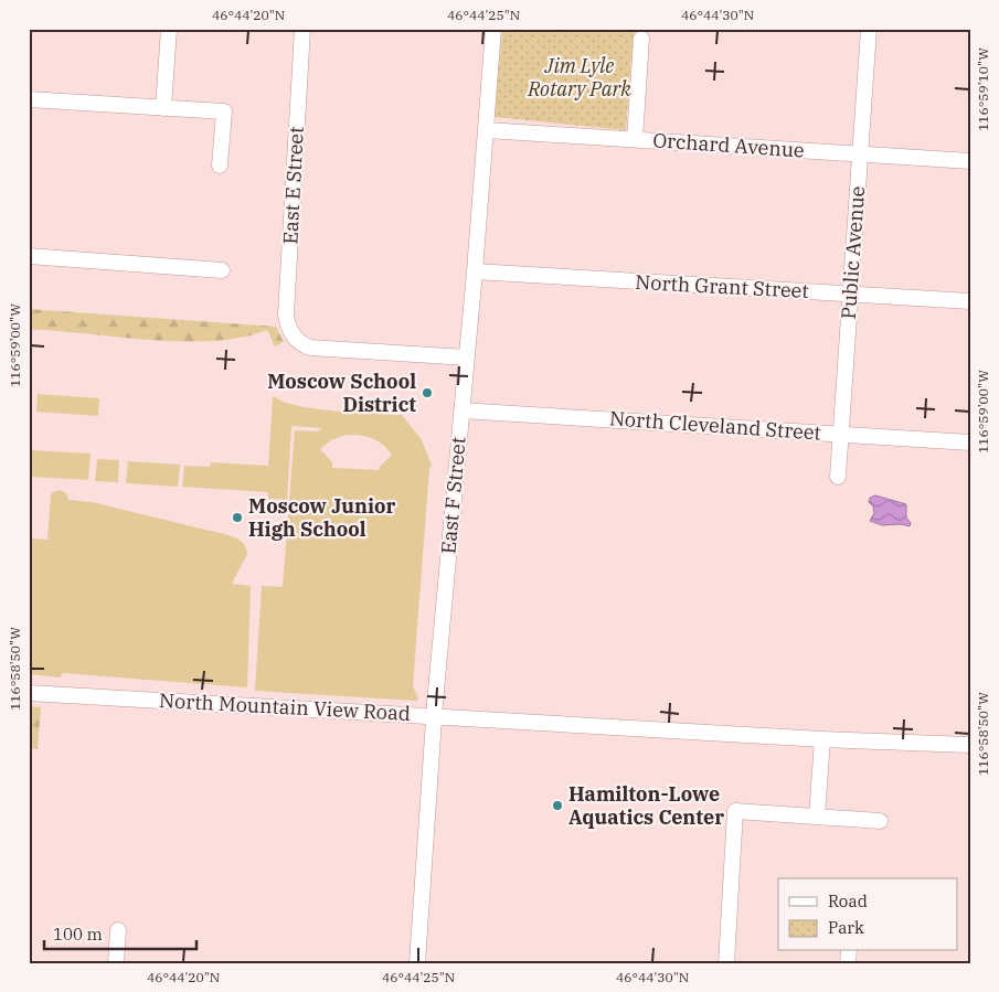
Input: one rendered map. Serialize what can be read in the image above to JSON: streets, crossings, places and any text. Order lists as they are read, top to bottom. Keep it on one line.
{"streets":{"street":["Orchard Avenue","East E Street","Public Avenue","North Grant Street","North Cleveland Street","East F Street","North Mountain View Road"]},"crossings":[["Orchard Avenue","Public Avenue"],["Orchard Avenue","East F Street"],["East E Street","East F Street"],["Public Avenue","North Grant Street"],["Public Avenue","North Cleveland Street"],["North Grant Street","East F Street"],["North Cleveland Street","East F Street"],["East F Street","North Mountain View Road"]],"parks":["Jim Lyle Rotary Park"],"places":["Moscow School District","Moscow Junior High School","Hamilton-Lowe Aquatics Center"],"legend":["Road","Park"],"scale_bar":"100 m","coordinates":["46°44'20\"N","46°44'25\"N","46°44'30\"N","116°59'10\"W","116°59'00\"W","116°58'50\"W"]}
